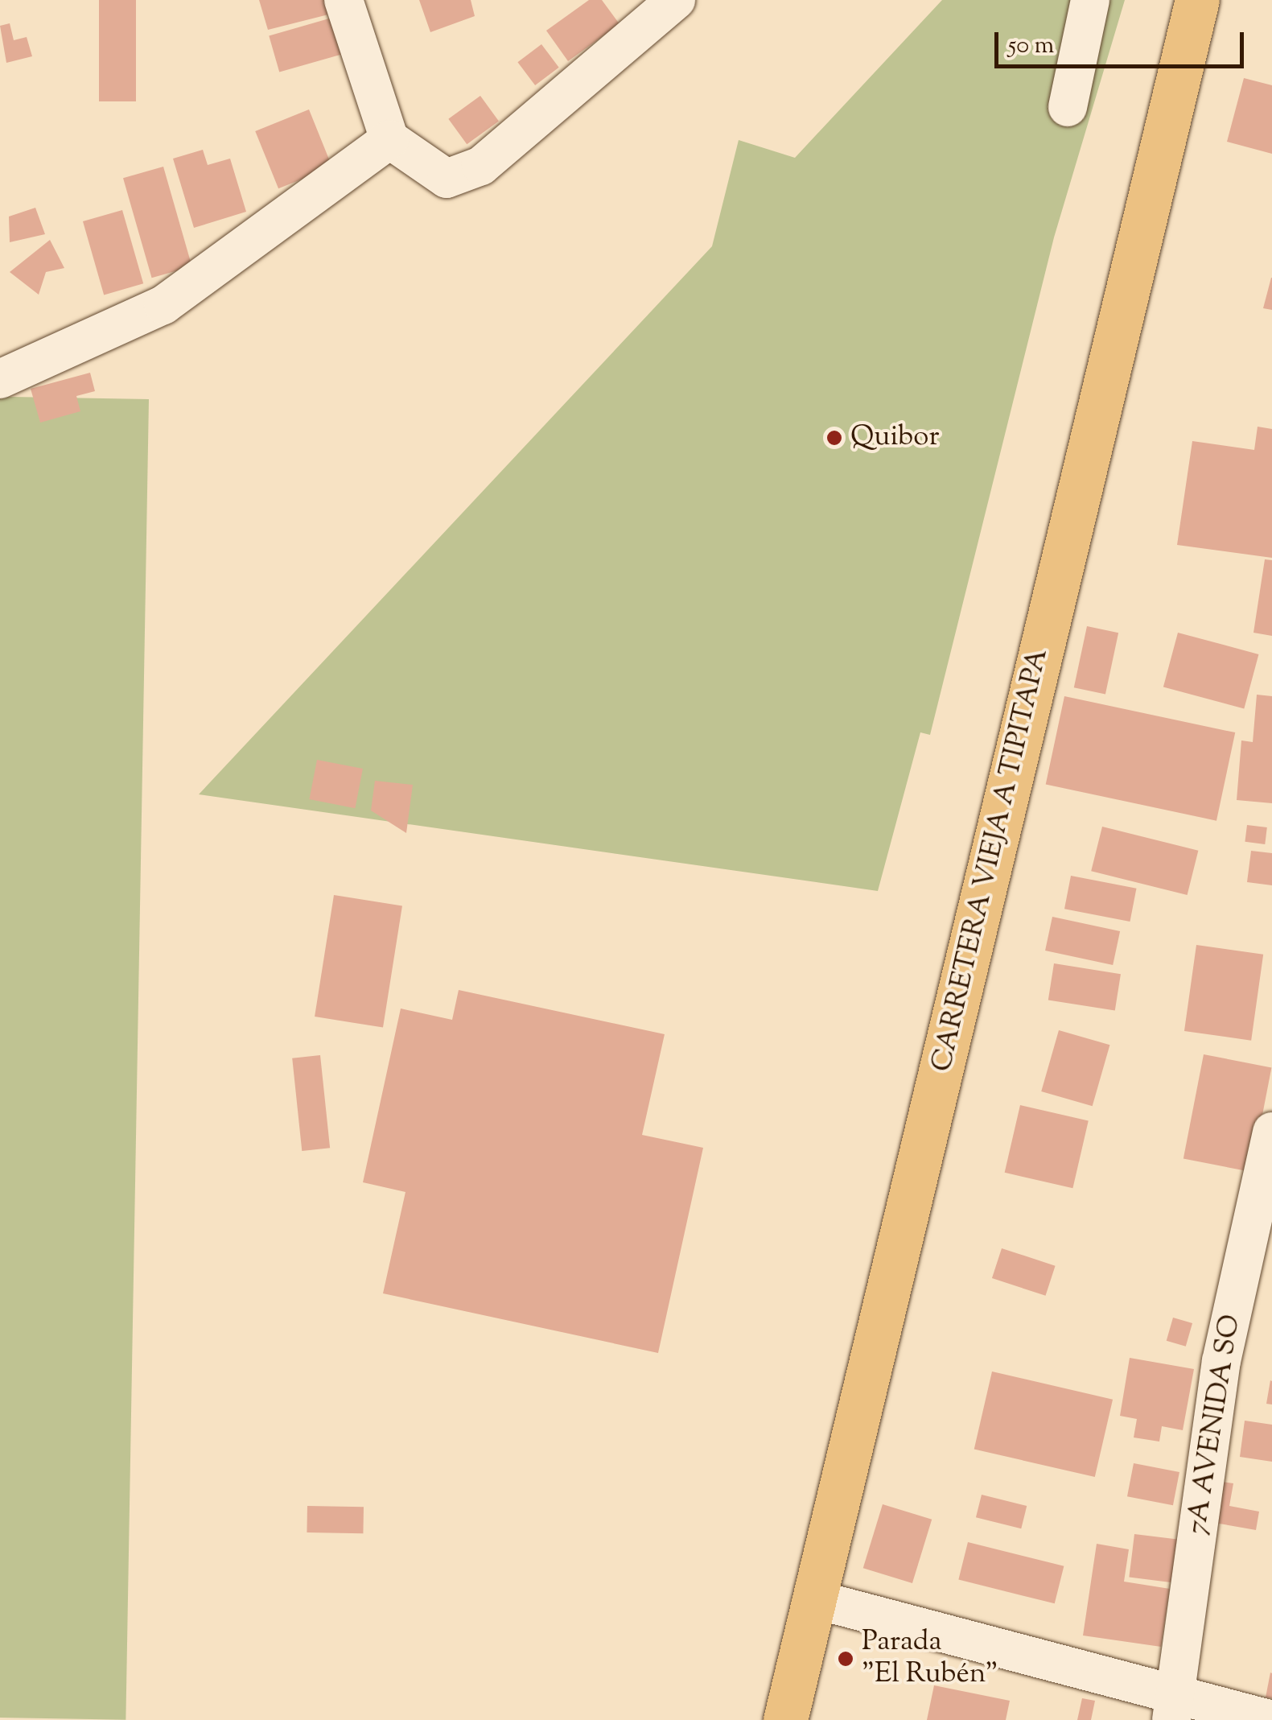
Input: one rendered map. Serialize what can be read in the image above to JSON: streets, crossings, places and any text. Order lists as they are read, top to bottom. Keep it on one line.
{"streets":{"main road":["CARRETERA VIEJA A TIPITAPA"],"street":["7A AVENIDA SO"]},"places":["Quibor","Parada \"El Rubén\""],"scale_bar":"50 m"}
